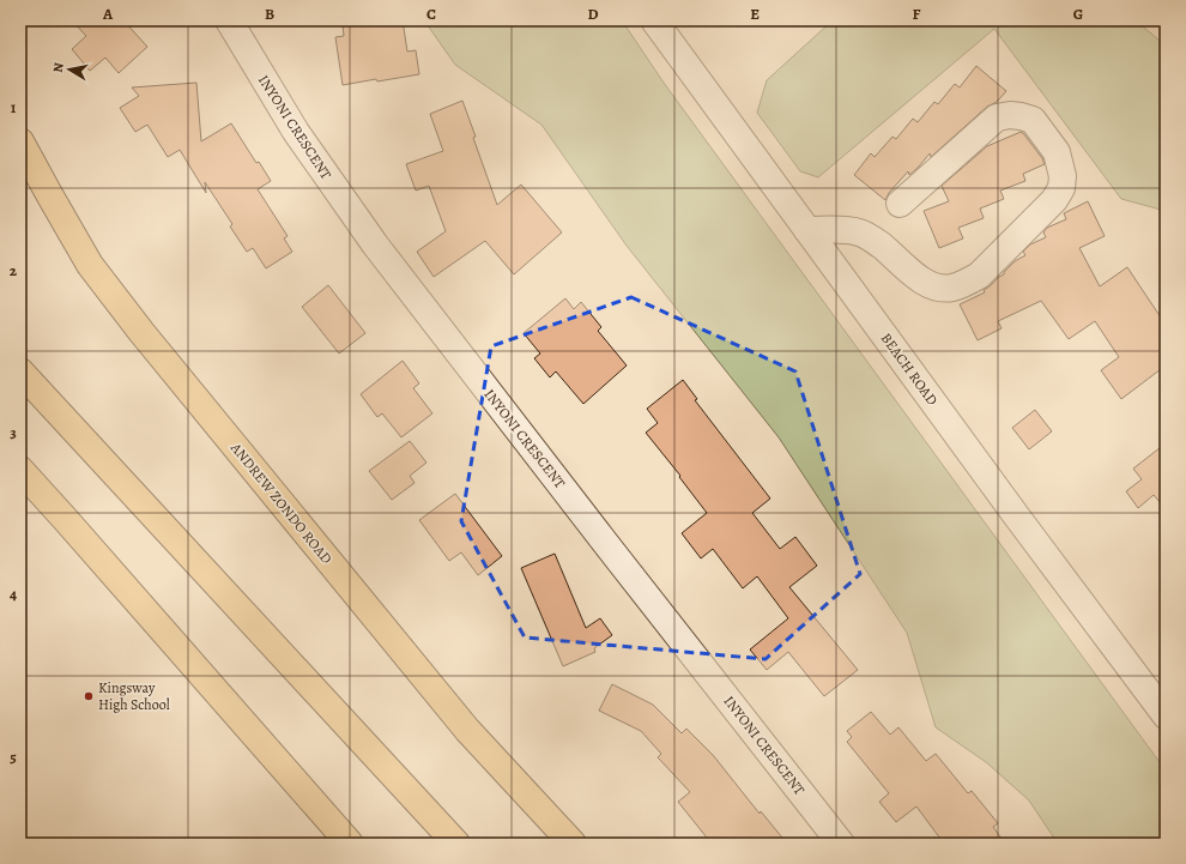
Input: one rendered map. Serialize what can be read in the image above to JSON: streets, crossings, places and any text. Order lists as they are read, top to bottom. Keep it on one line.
{"streets":{"main road":["ANDREW ZONDO ROAD"],"street":["INYONI CRESCENT","BEACH ROAD"]},"places":["Kingsway High School"],"north":"left","grid":{"columns":["A","B","C","D","E","F","G"],"rows":["1","2","3","4","5"]}}
